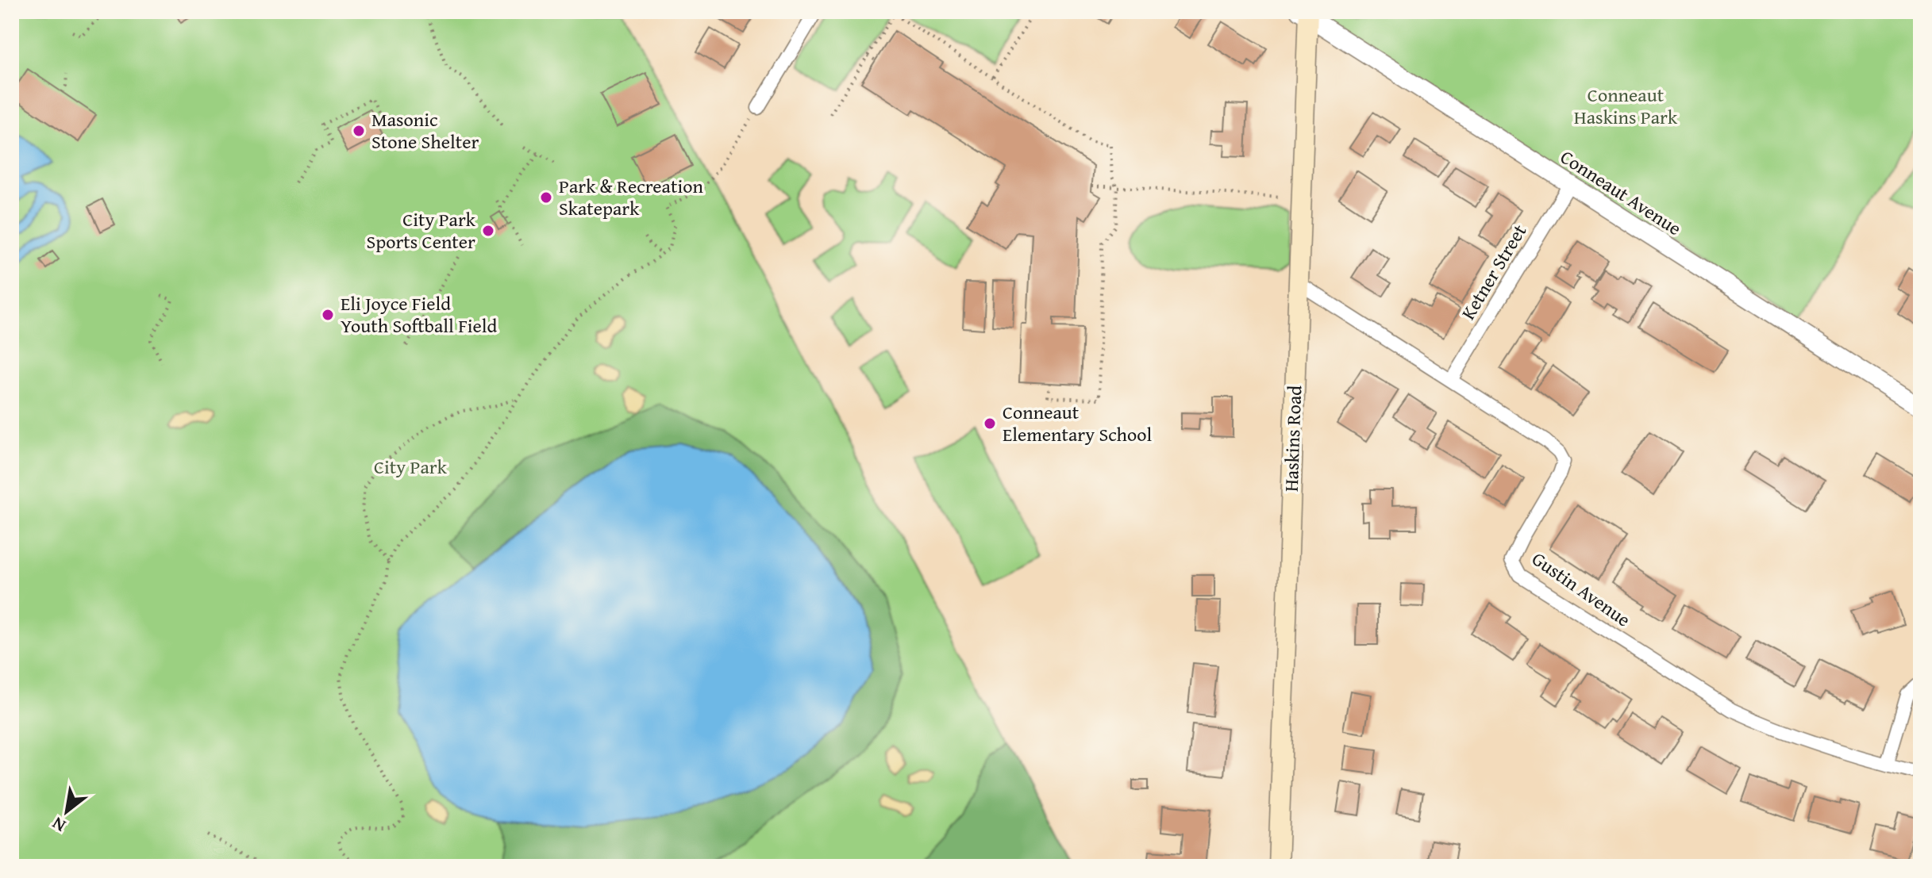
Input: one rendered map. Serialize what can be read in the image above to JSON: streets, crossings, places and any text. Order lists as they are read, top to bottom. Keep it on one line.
{"streets":{"main road":["Haskins Road"],"street":["Conneaut Avenue","Ketner Street","Gustin Avenue"]},"crossings":[["Conneaut Avenue","Ketner Street"],["Conneaut Avenue","Haskins Road"],["Ketner Street","Gustin Avenue"],["Haskins Road","Gustin Avenue"]],"parks":["Conneaut Haskins Park","City Park"],"places":["Masonic Stone Shelter","Park & Recreation Skatepark","City Park Sports Center","Eli Joyce Field Youth Softball Field","Conneaut Elementary School"],"north":"bottom left"}
